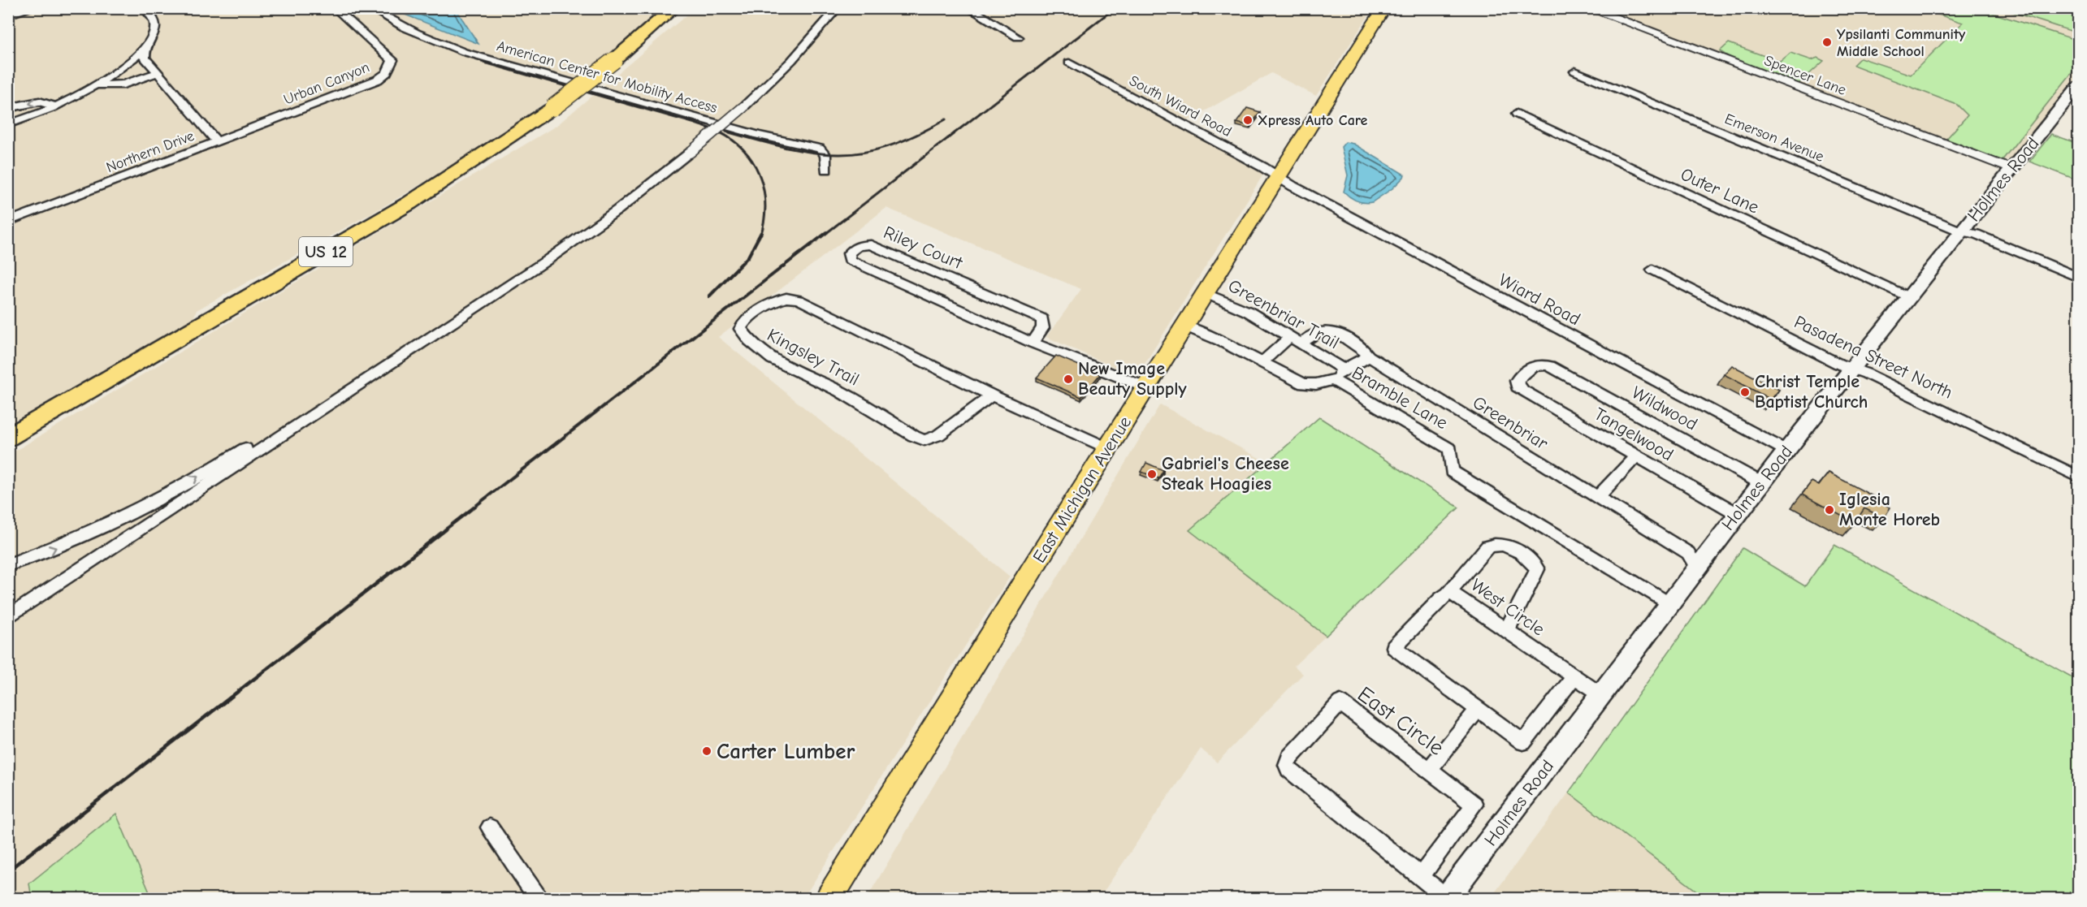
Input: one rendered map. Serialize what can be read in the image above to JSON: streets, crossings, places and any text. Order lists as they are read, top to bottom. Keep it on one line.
{"streets":{"highway":["US 12"],"main road":["Holmes Road","East Michigan Avenue"],"street":["Spencer Lane","American Center for Mobility Access","Urban Canyon","South Wiard Road","Emerson Avenue","Northern Drive","Outer Lane","Riley Court","Wiard Road","Greenbriar Trail","Kingsley Trail","Pasadena Street North","Bramble Lane","Wildwood","Greenbriar","Tangelwood","West Circle","East Circle"]},"crossings":[["Spencer Lane","Holmes Road"],["Urban Canyon","Northern Drive"],["South Wiard Road","Wiard Road"],["South Wiard Road","East Michigan Avenue"],["Emerson Avenue","Holmes Road"],["Holmes Road","Outer Lane"],["Holmes Road","Wiard Road"],["Holmes Road","Pasadena Street North"],["Holmes Road","Bramble Lane"],["Holmes Road","Wildwood"],["Holmes Road","Greenbriar"],["Holmes Road","Tangelwood"],["Holmes Road","West Circle"],["Holmes Road","East Circle"],["Riley Court","East Michigan Avenue"],["Wiard Road","East Michigan Avenue"],["Greenbriar Trail","Bramble Lane"],["Greenbriar Trail","Greenbriar"],["Greenbriar Trail","East Michigan Avenue"],["Kingsley Trail","East Michigan Avenue"],["Bramble Lane","Greenbriar"],["Bramble Lane","East Michigan Avenue"],["Wildwood","Tangelwood"]],"places":["Ypsilanti Community Middle School","Xpress Auto Care","New Image Beauty Supply","Christ Temple Baptist Church","Gabriel's Cheese Steak Hoagies","Iglesia Monte Horeb","Carter Lumber"]}
